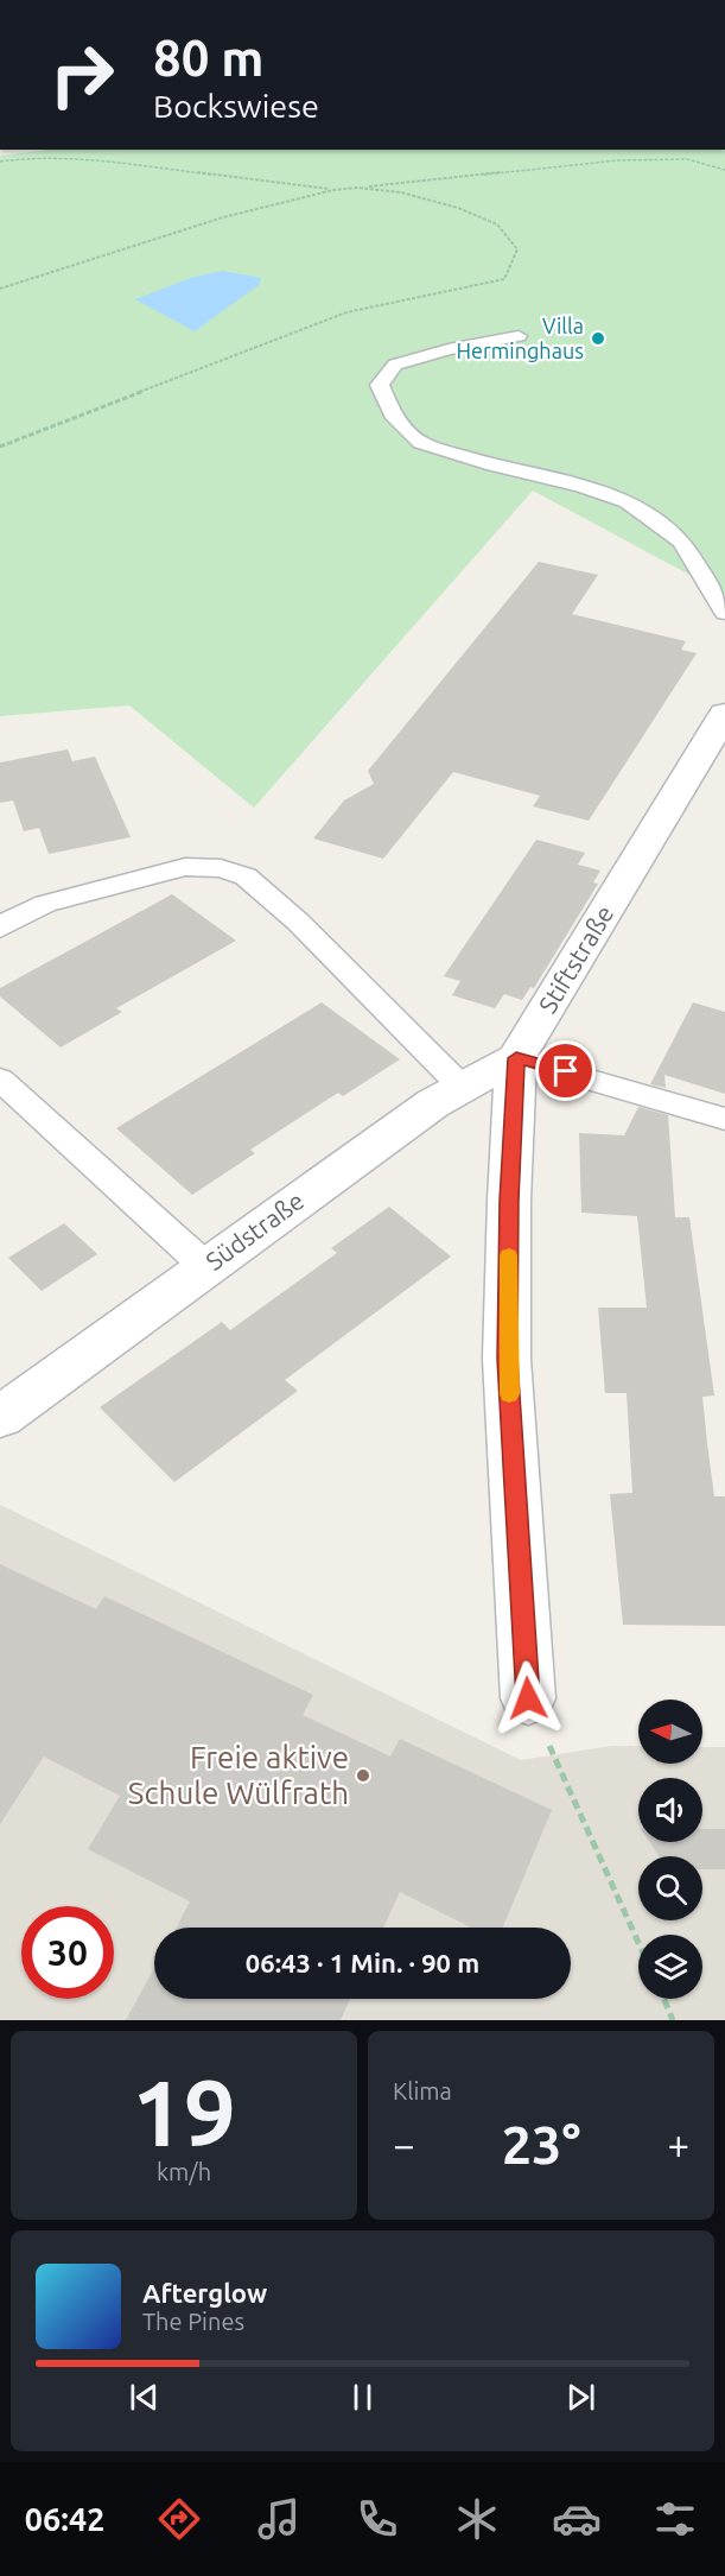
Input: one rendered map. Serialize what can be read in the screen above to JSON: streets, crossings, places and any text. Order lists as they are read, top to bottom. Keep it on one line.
{"streets":{"street":["Stiftstraße","Südstraße"]},"crossings":[["Stiftstraße","Südstraße"]],"places":["Villa Herminghaus","Freie aktive Schule Wülfrath"],"north":"left","page":{"turn":["80 m","Bockswiese"],"limit":"30","trip":"06:43 · 1 Min. · 90 m","tile":[["19","km/h"],"Klima"],"heat":["−","23°","+"],"song":["Afterglow","The Pines"],"tabs":"06:42"}}
